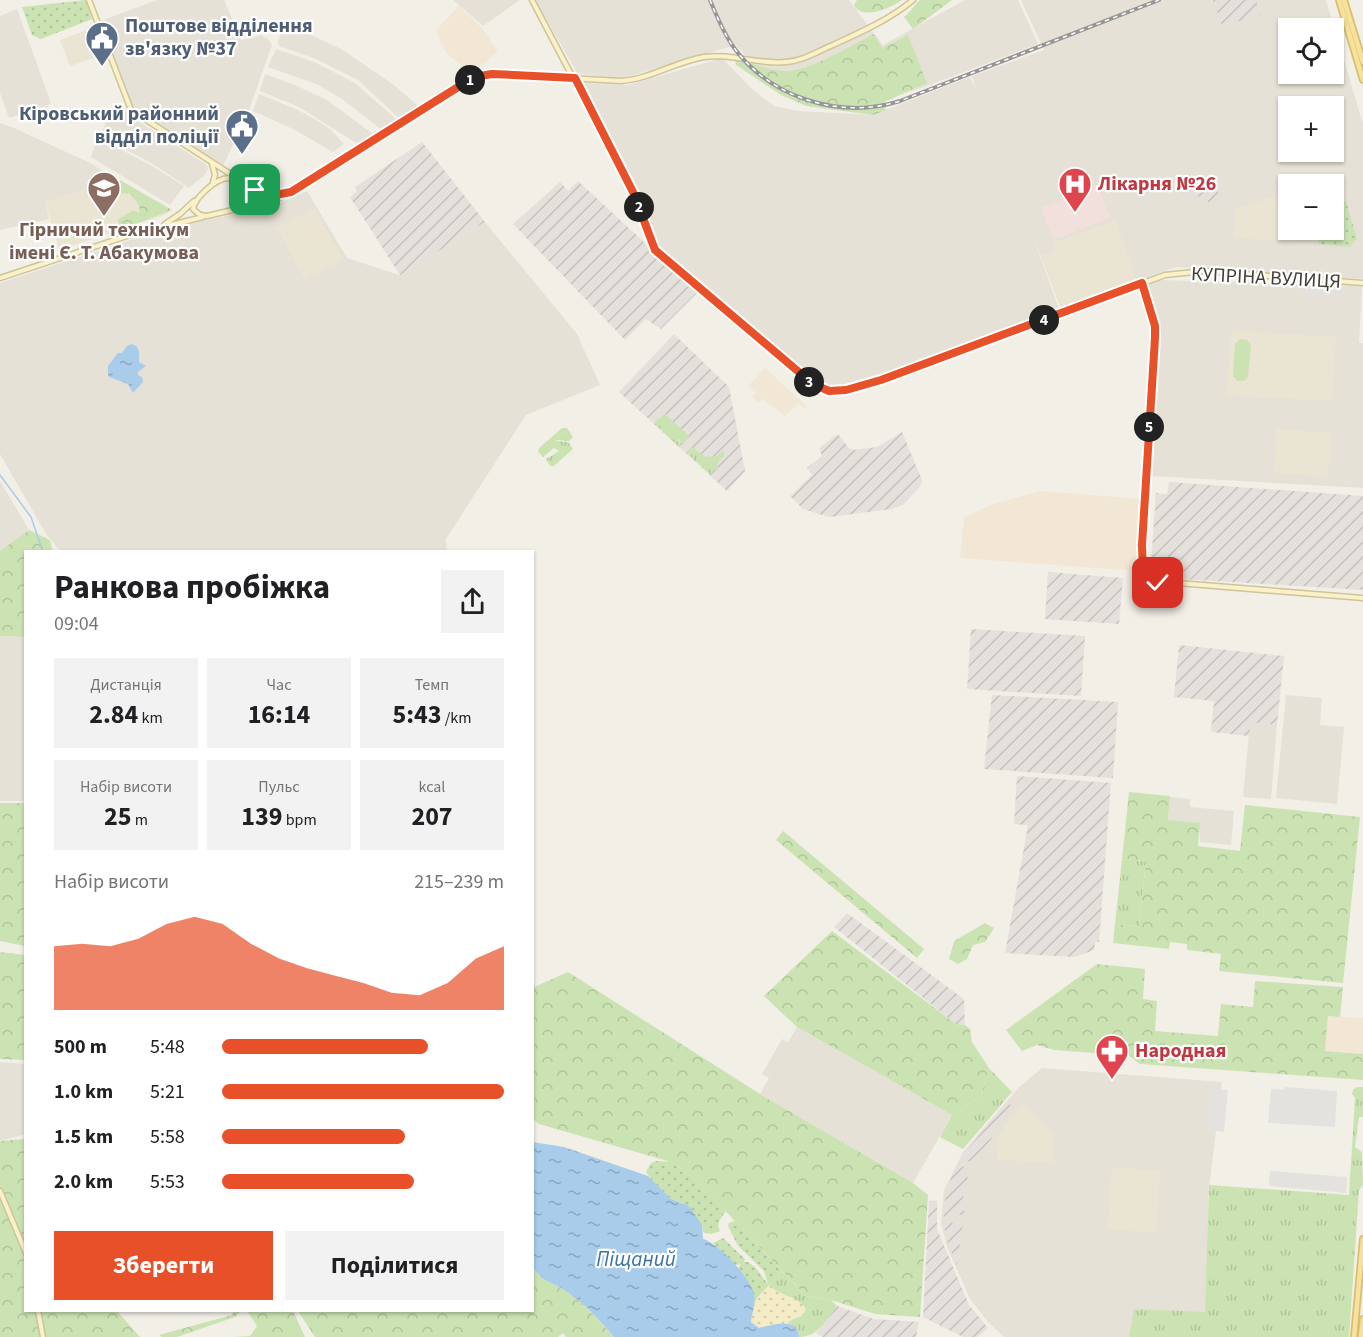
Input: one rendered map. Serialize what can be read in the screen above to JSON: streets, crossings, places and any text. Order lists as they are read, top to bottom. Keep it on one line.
{"streets":{"main road":["КУПРІНА ВУЛИЦЯ"]},"water":["Піщаний"],"places":{"public building":["Поштове відділення зв'язку №37","Кіровський районний відділ поліції"],"hospital":["Лікарня №26"],"school or university":["Гірничий технікум імені Є. Т. Абакумова"],"pharmacy":["Народная"]},"page":{"map_buttons":["+","−"],"pins":["1","2","4","3","5"],"heading":["Ранкова пробіжка","09:04"],"stats":[["Дистанція","2.84 km"],["Час","16:14"],["Темп","5:43 /km"],["Набір висоти","25 m"],["Пульс","139 bpm"],["kcal","207"]],"chart":["Набір висоти","215–239 m"],"list":[{"name":"500 m","note":"5:48"},{"name":"1.0 km","note":"5:21"},{"name":"1.5 km","note":"5:58"},{"name":"2.0 km","note":"5:53"}],"buttons":["Зберегти","Поділитися"]}}
